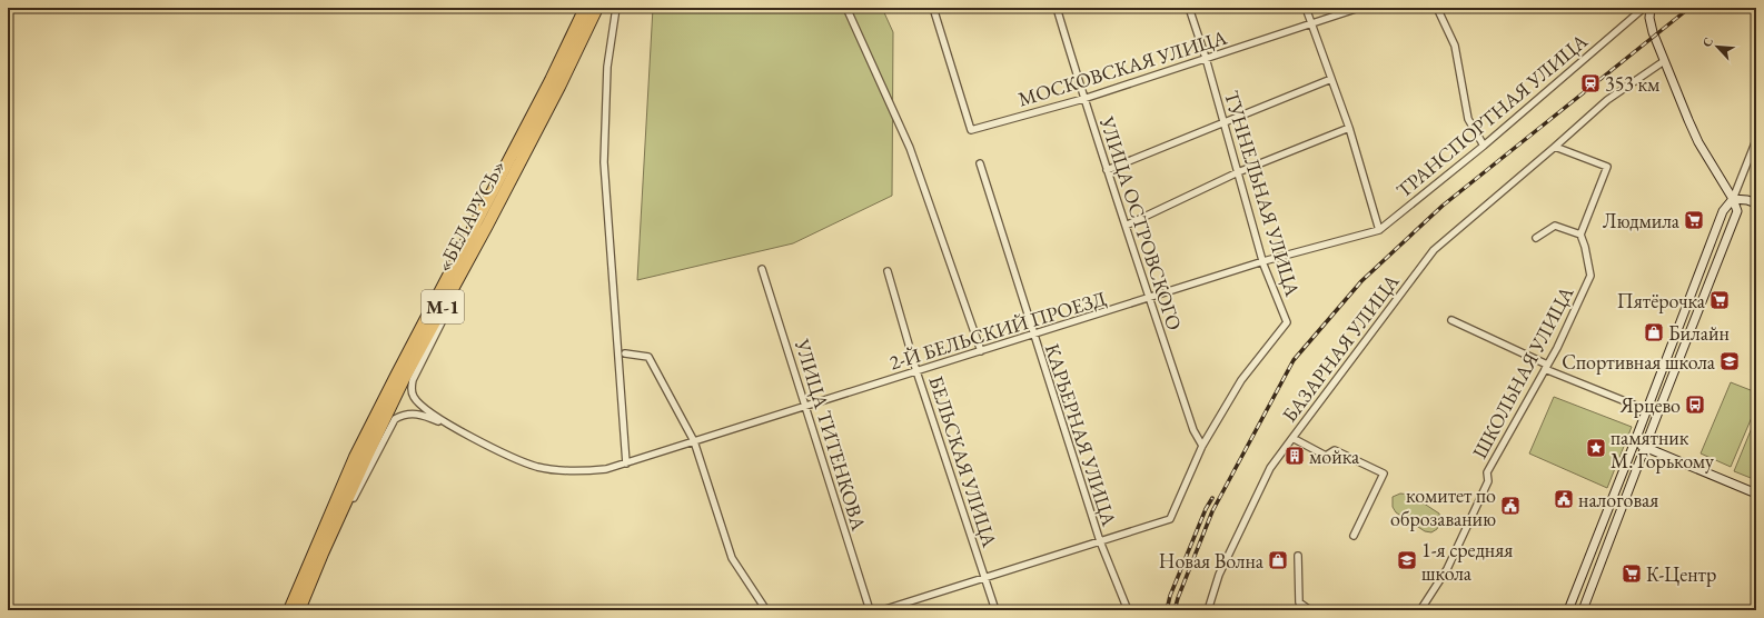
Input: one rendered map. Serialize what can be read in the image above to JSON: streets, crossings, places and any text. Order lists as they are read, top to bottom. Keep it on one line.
{"streets":{"highway":["«БЕЛАРУСЬ»","М-1"],"street":["МОСКОВСКАЯ УЛИЦА","ТРАНСПОРТНАЯ УЛИЦА","ТУННЕЛЬНАЯ УЛИЦА","УЛИЦА ОСТРОВСКОГО","2-Й БЕЛЬСКИЙ ПРОЕЗД","БАЗАРНАЯ УЛИЦА","ШКОЛЬНАЯ УЛИЦА","УЛИЦА ТИТЕНКОВА","КАРЬЕРНАЯ УЛИЦА","БЕЛЬСКАЯ УЛИЦА"]},"crossings":[["МОСКОВСКАЯ УЛИЦА","ТУННЕЛЬНАЯ УЛИЦА"],["МОСКОВСКАЯ УЛИЦА","УЛИЦА ОСТРОВСКОГО"],["ТРАНСПОРТНАЯ УЛИЦА","2-Й БЕЛЬСКИЙ ПРОЕЗД"],["ТУННЕЛЬНАЯ УЛИЦА","УЛИЦА ОСТРОВСКОГО"],["ТУННЕЛЬНАЯ УЛИЦА","2-Й БЕЛЬСКИЙ ПРОЕЗД"],["ТУННЕЛЬНАЯ УЛИЦА","КАРЬЕРНАЯ УЛИЦА"],["УЛИЦА ОСТРОВСКОГО","2-Й БЕЛЬСКИЙ ПРОЕЗД"],["2-Й БЕЛЬСКИЙ ПРОЕЗД","УЛИЦА ТИТЕНКОВА"],["2-Й БЕЛЬСКИЙ ПРОЕЗД","КАРЬЕРНАЯ УЛИЦА"],["2-Й БЕЛЬСКИЙ ПРОЕЗД","БЕЛЬСКАЯ УЛИЦА"]],"places":{"station":["353 км"],"supermarket":["Людмила","Пятёрочка","К-Центр"],"shop":["Билайн","Новая Волна"],"school or university":["Спортивная школа","1-я средняя школа"],"bus stop":["Ярцево"],"place":["памятник М. Горькому"],"building":["мойка"],"public building":["налоговая","комитет по оброзаванию"]},"north":"top left"}
